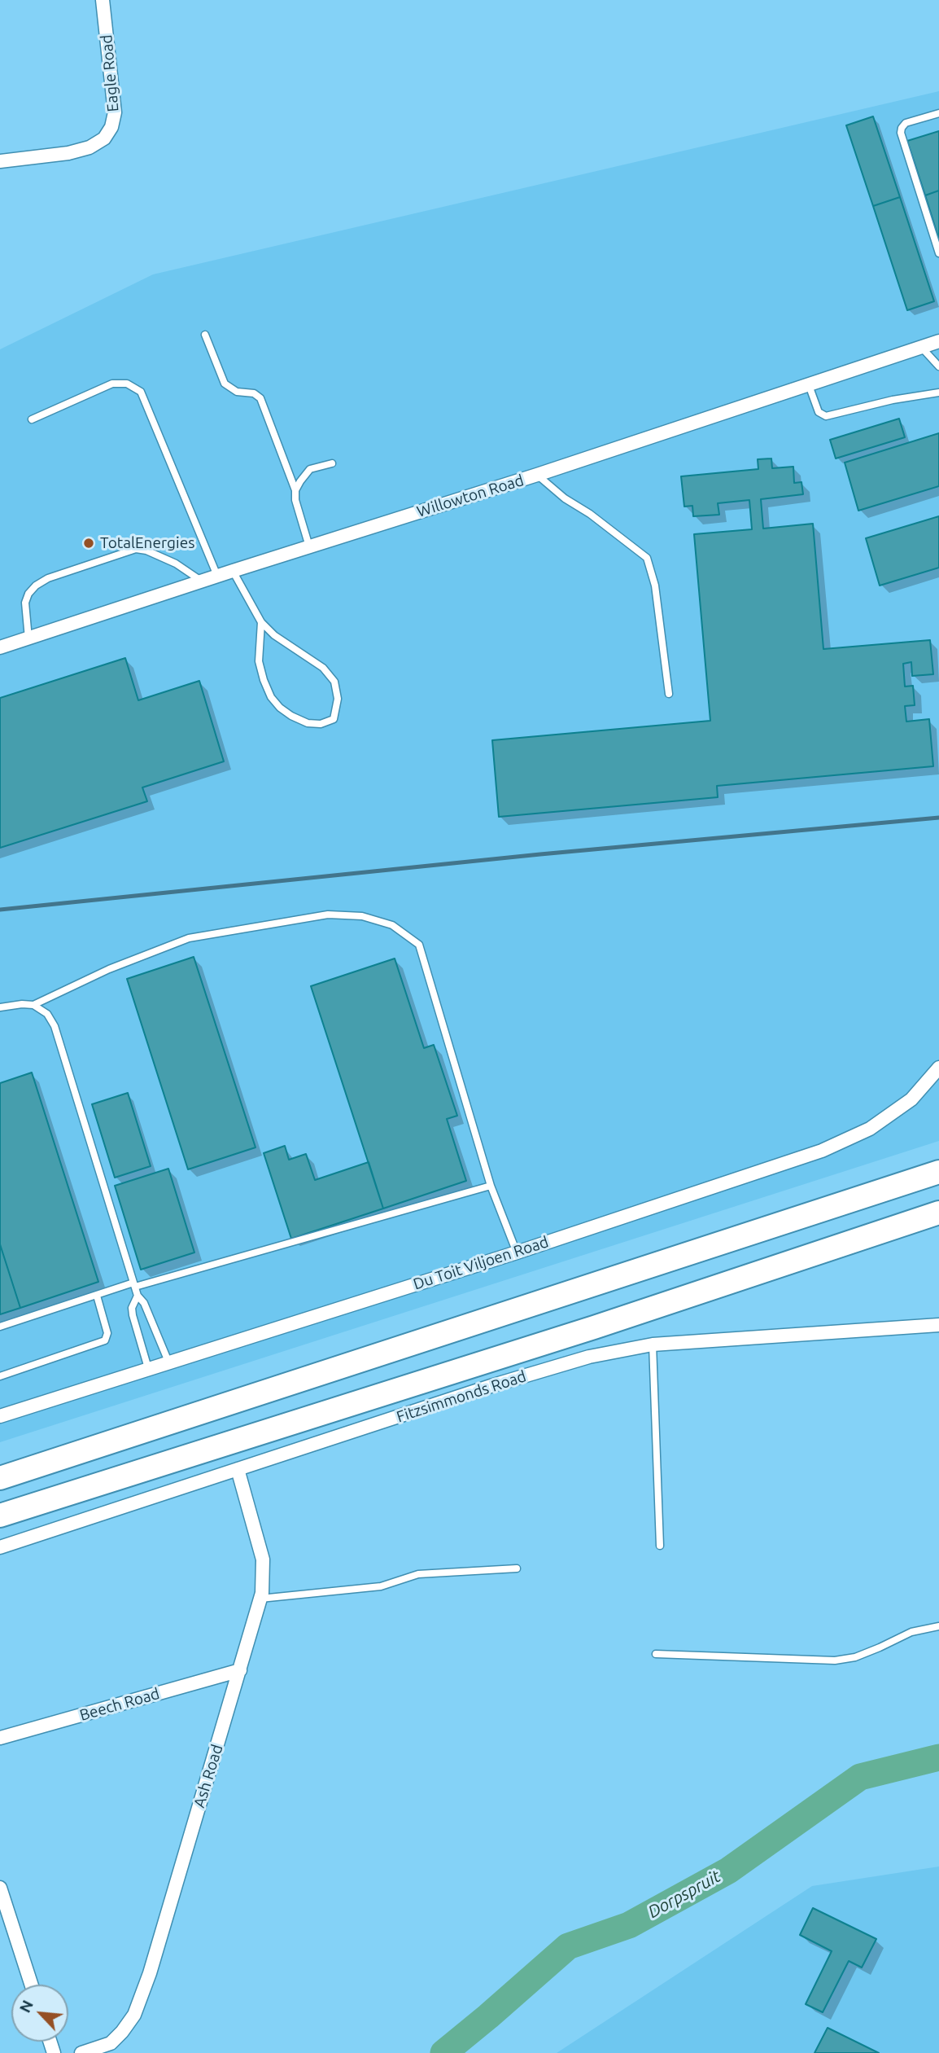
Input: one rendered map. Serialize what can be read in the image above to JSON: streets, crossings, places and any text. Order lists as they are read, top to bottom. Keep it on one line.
{"streets":{"street":["Eagle Road","Willowton Road","Du Toit Viljoen Road","Fitzsimmonds Road","Beech Road","Ash Road"]},"crossings":[["Fitzsimmonds Road","Ash Road"],["Beech Road","Ash Road"]],"water":["Dorpspruit"],"places":["TotalEnergies"],"north":"top left"}
